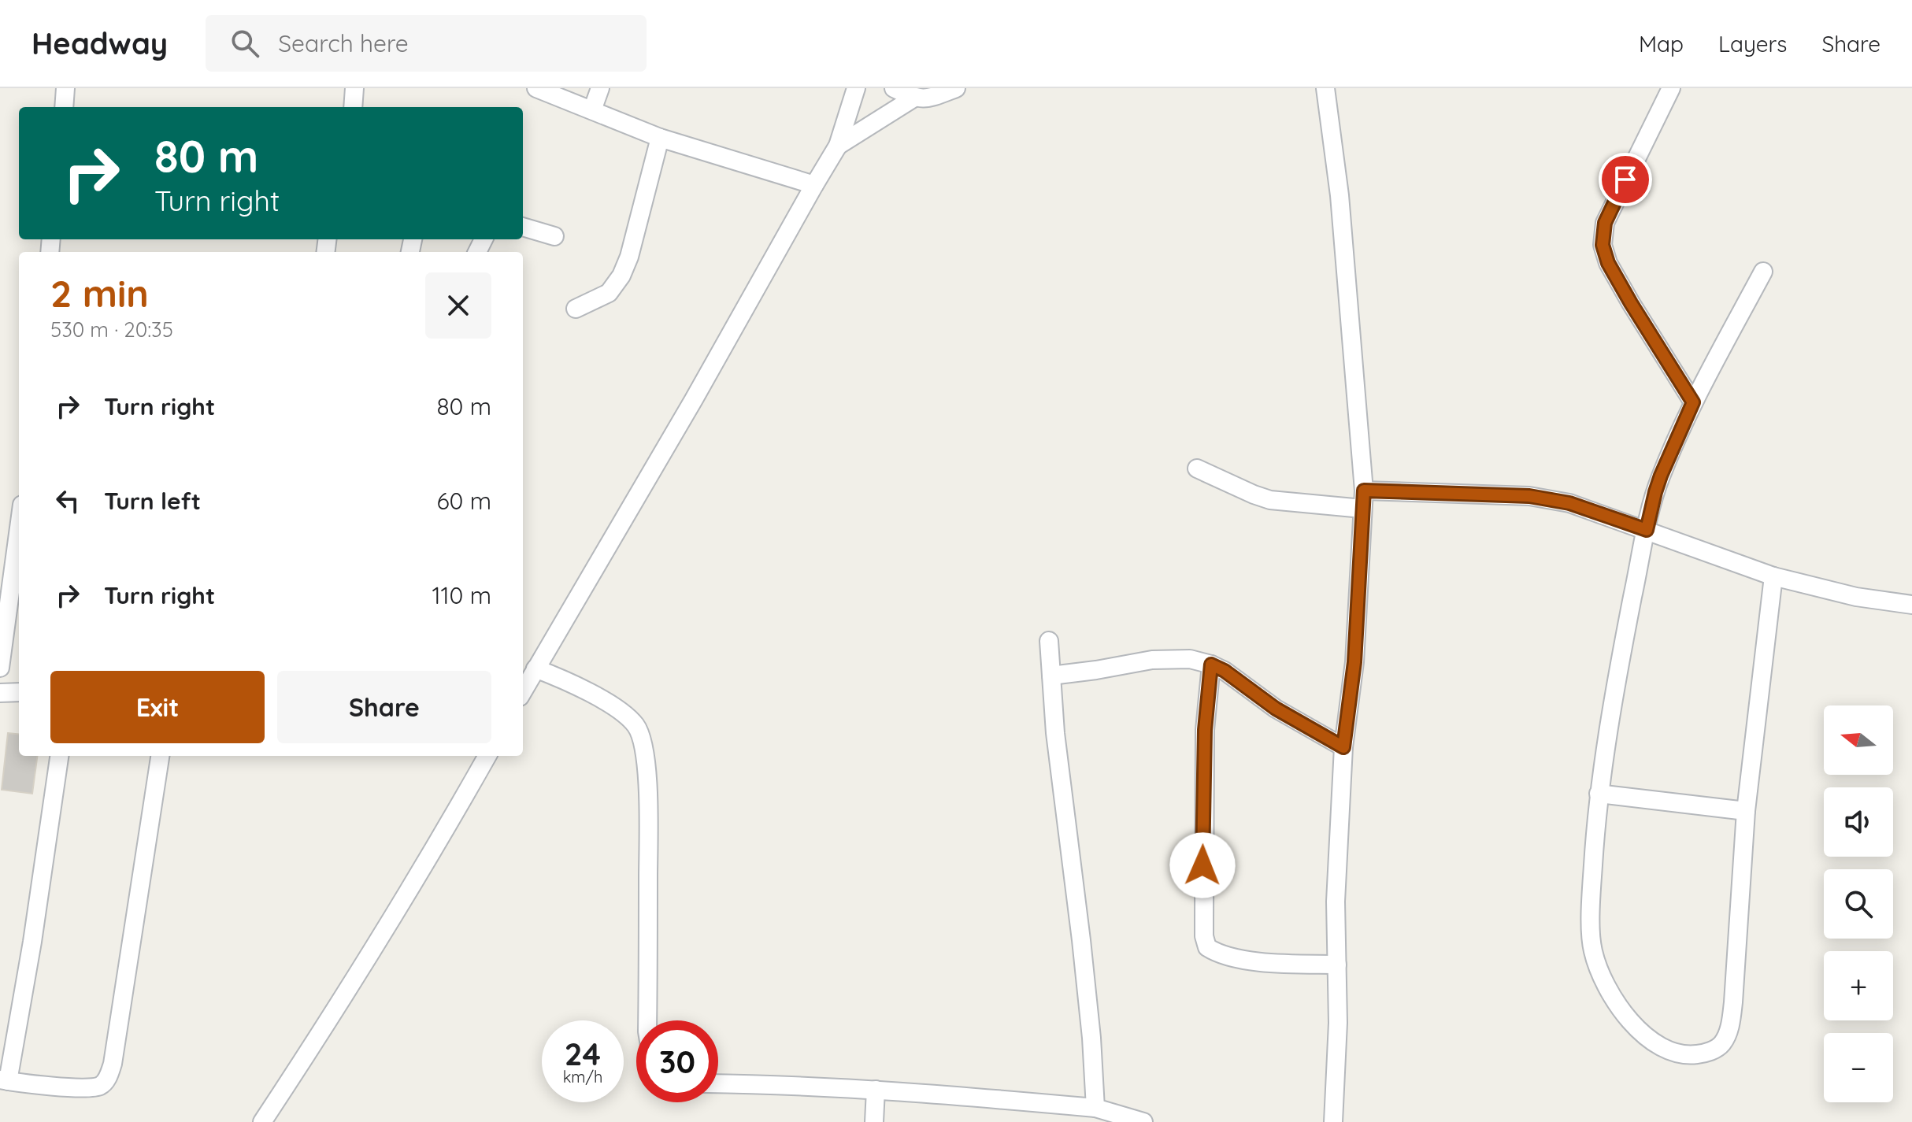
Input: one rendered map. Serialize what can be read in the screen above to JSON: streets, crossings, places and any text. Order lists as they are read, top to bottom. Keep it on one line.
{"north":"left","page":{"header":"Headway","search":"Search here","nav":["Map","Layers","Share"],"turn":["80 m","Turn right"],"heading":["2 min","530 m · 20:35"],"list":[{"name":"Turn right","value":"80 m"},{"name":"Turn left","value":"60 m"},{"name":"Turn right","value":"110 m"}],"buttons":["Exit","Share"],"map_buttons":["+","−"],"speed":"24 km/h","limit":"30"}}
